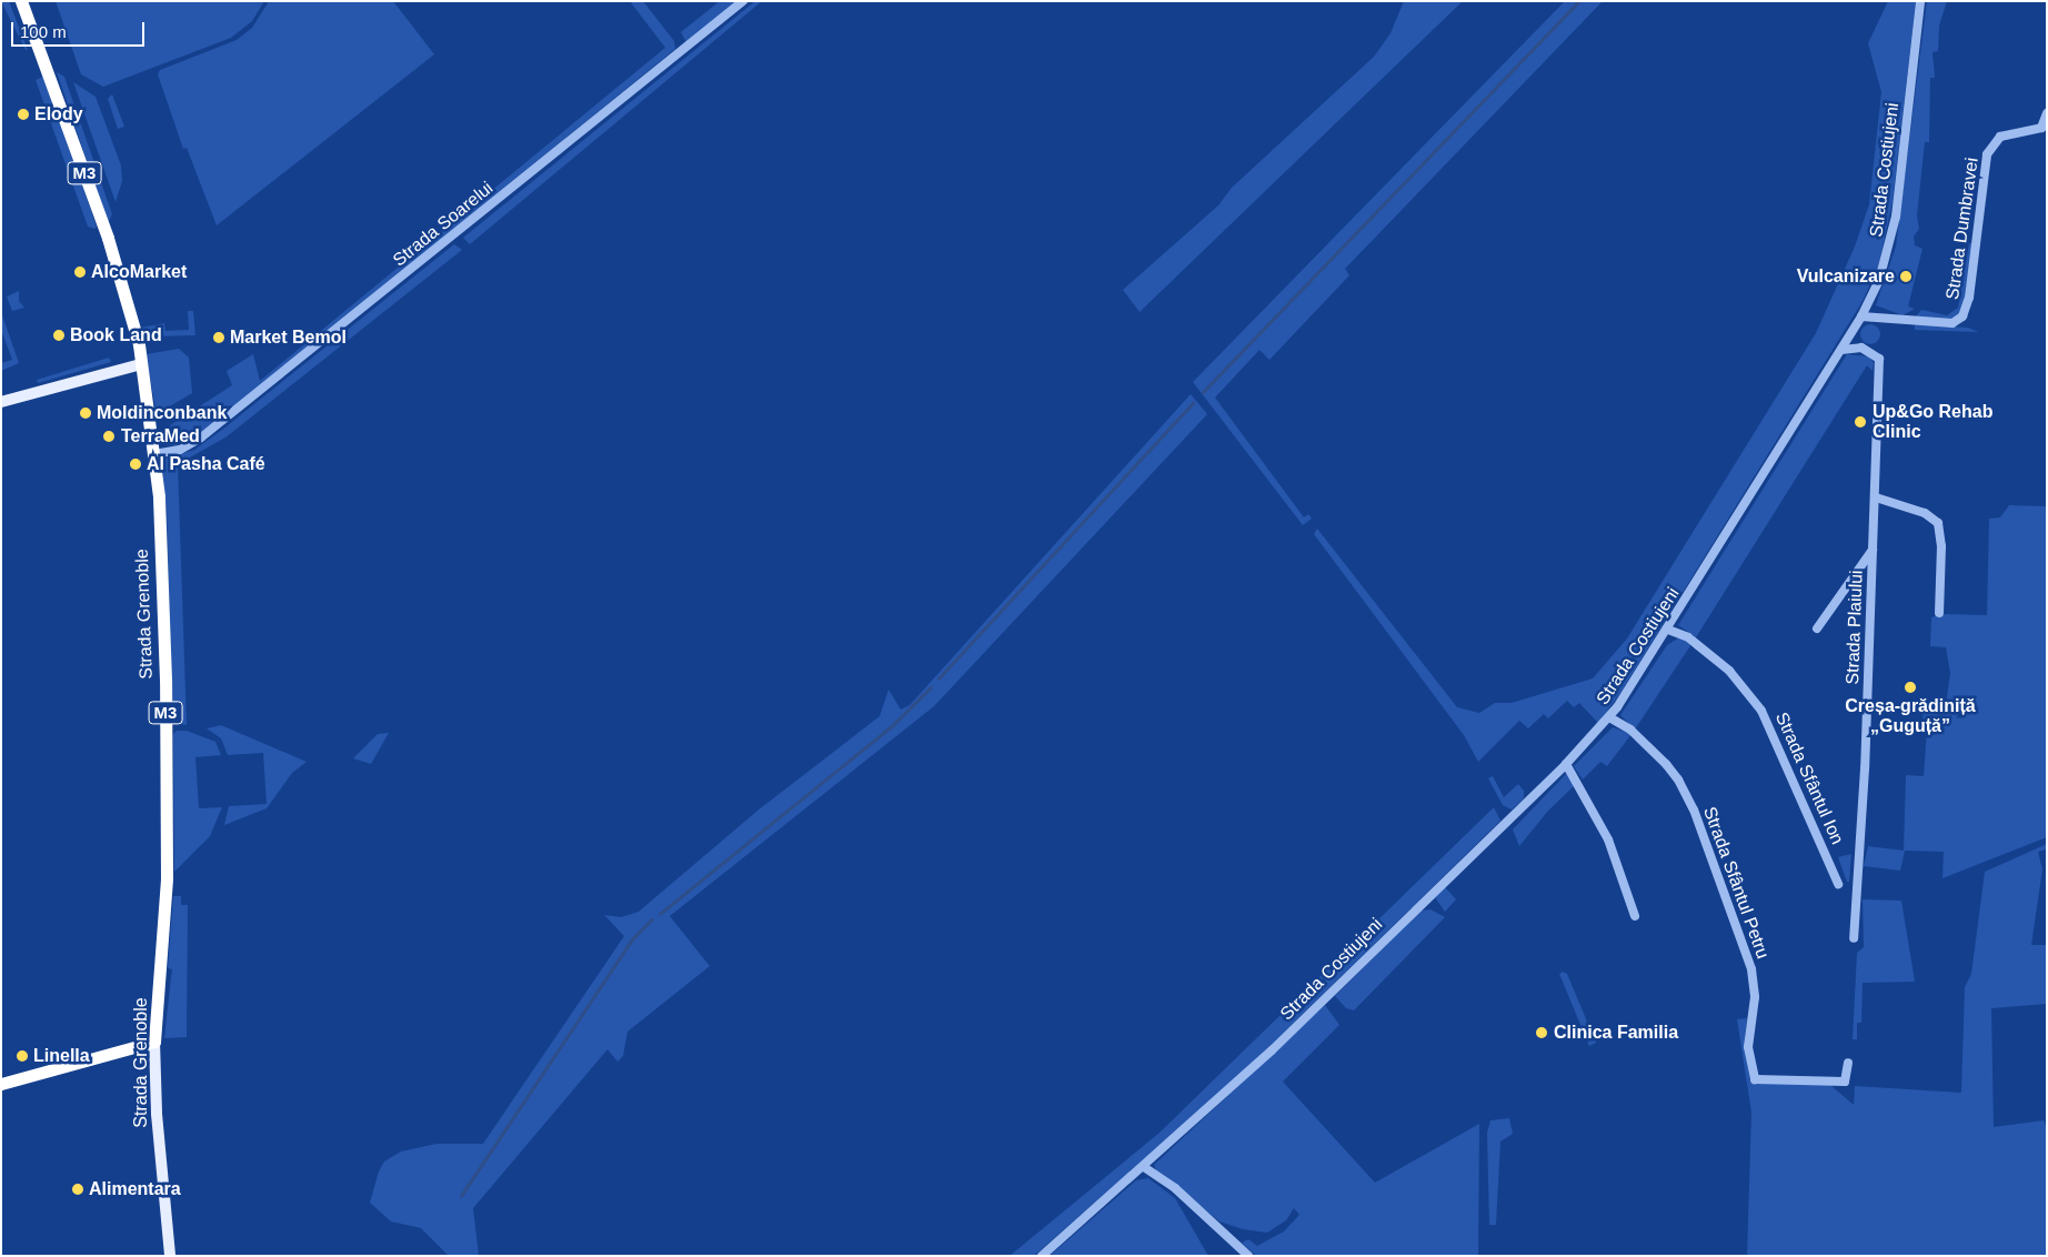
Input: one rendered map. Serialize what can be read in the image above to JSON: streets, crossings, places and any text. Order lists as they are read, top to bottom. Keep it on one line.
{"streets":{"highway":["M3","Strada Grenoble"],"street":["Strada Costiujeni","Strada Soarelui","Strada Dumbravei","Strada Plaiului","Strada Sfântul Ion","Strada Sfântul Petru"]},"crossings":[["Strada Costiujeni","Strada Dumbravei"],["Strada Costiujeni","Strada Plaiului"],["Strada Costiujeni","Strada Sfântul Ion"],["Strada Costiujeni","Strada Sfântul Petru"],["Strada Soarelui","Strada Grenoble"]],"places":["Elody","AlcoMarket","Vulcanizare","Book Land","Market Bemol","Moldinconbank","Up&Go Rehab Clinic","TerraMed","Al Pasha Café","Creșa-grădiniță „Guguță”","Clinica Familia","Linella","Alimentara"],"scale_bar":"100 m"}
